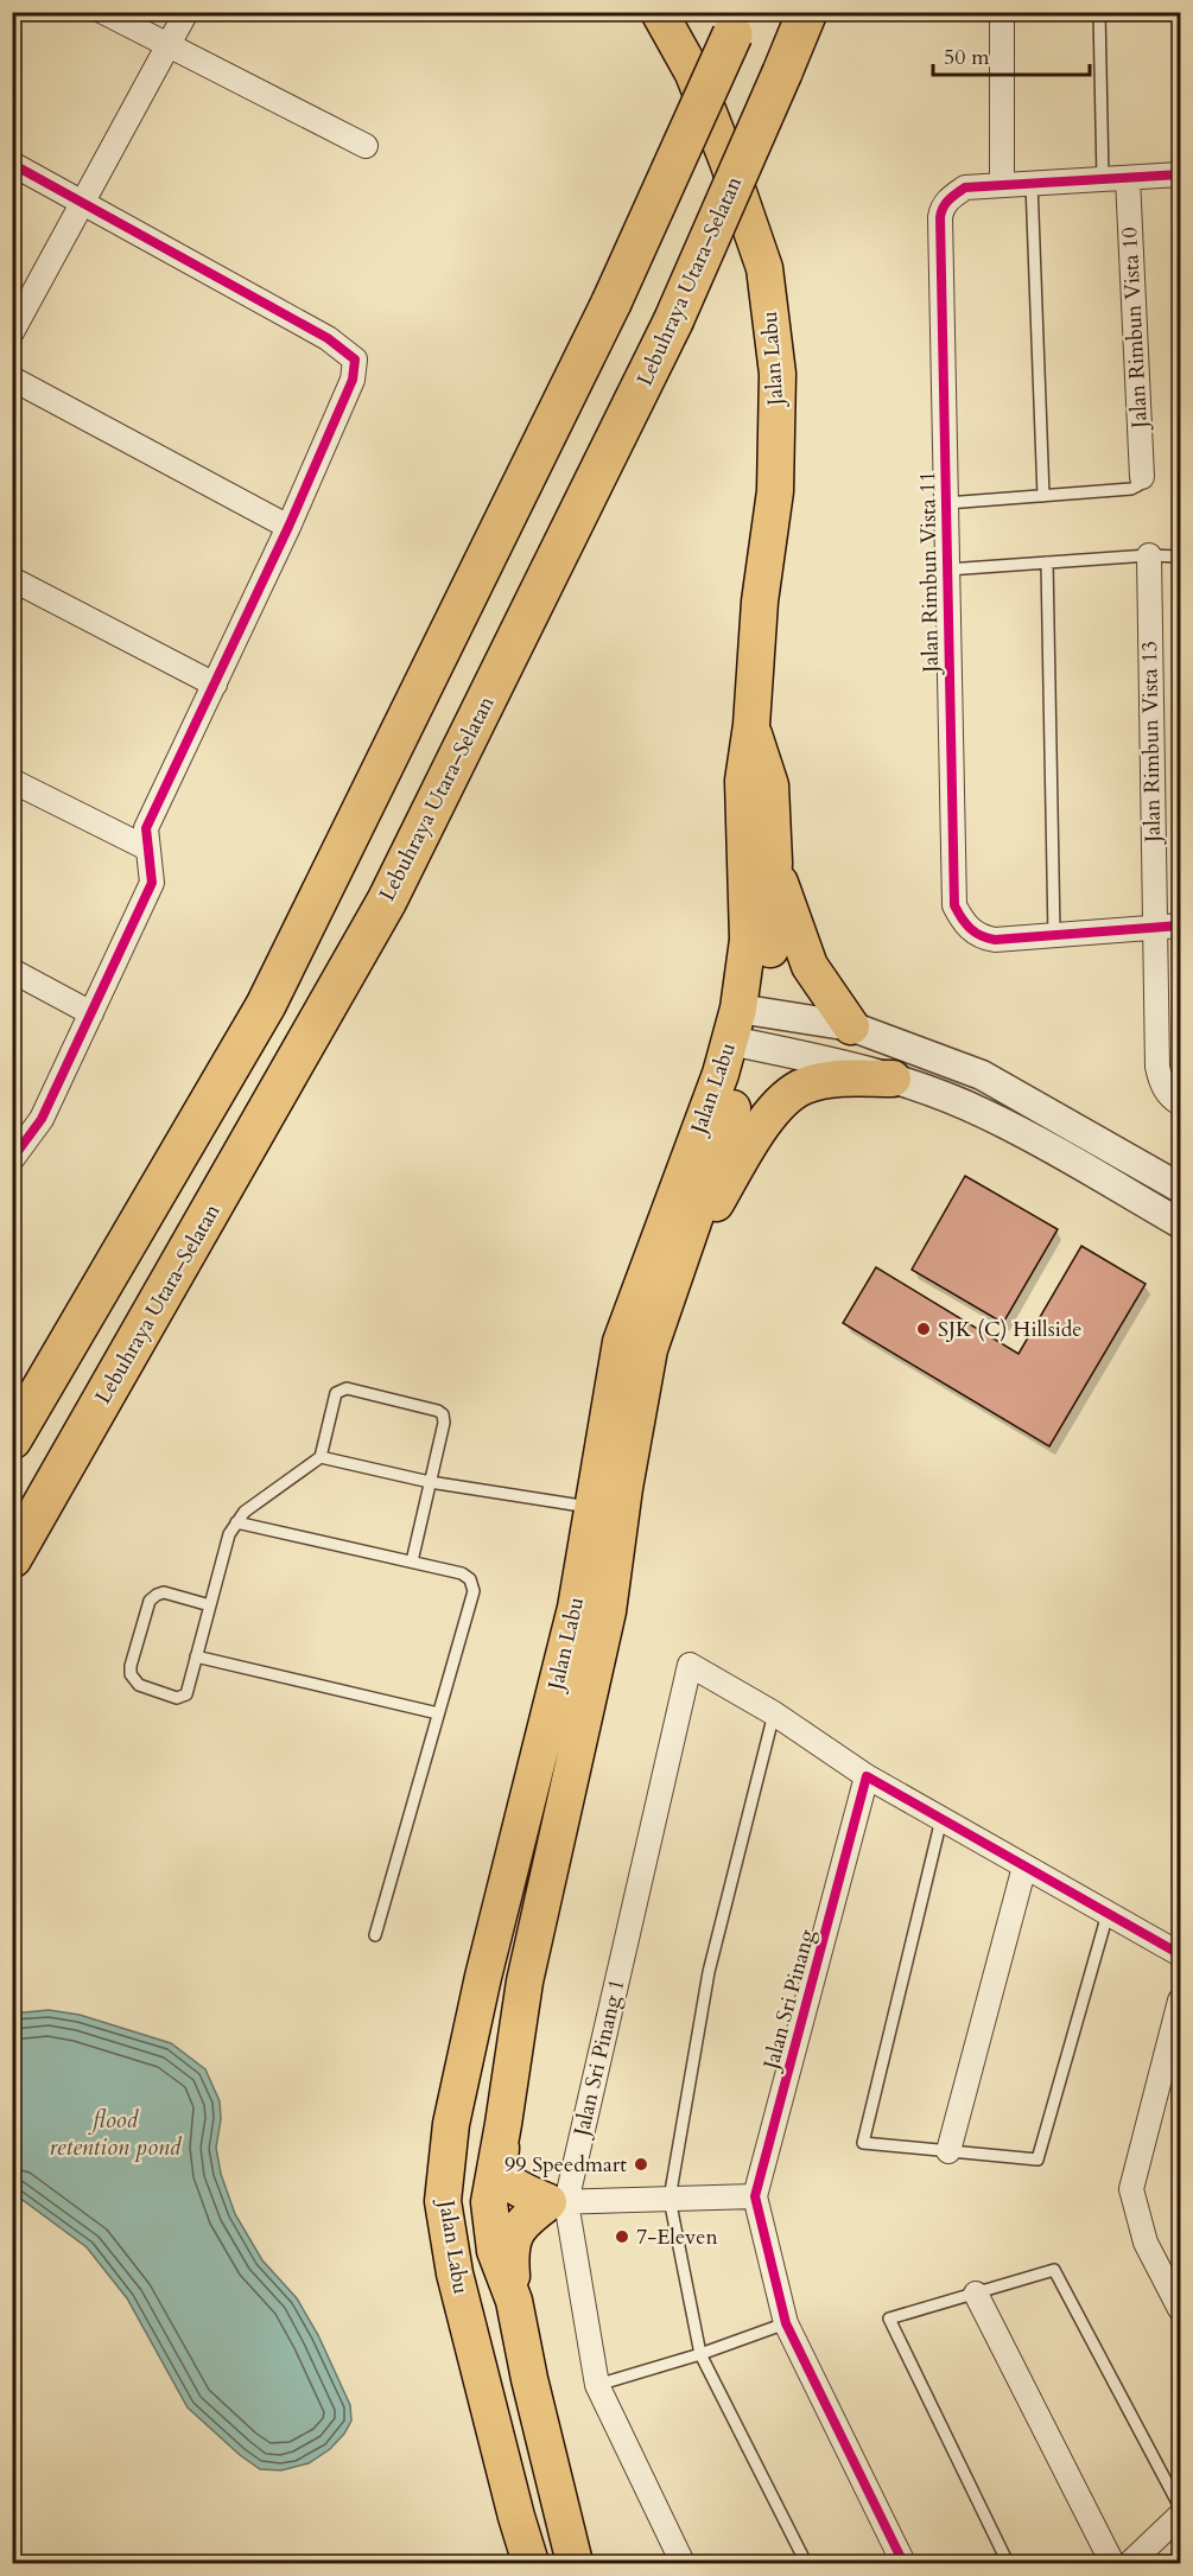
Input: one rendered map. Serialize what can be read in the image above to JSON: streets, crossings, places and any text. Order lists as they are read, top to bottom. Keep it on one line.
{"streets":{"highway":["Lebuhraya Utara–Selatan"],"main road":["Jalan Labu"],"street":["Jalan Rimbun Vista 10","Jalan Rimbun Vista 11","Jalan Rimbun Vista 13","Jalan Sri Pinang","Jalan Sri Pinang 1"]},"water":["flood retention pond"],"places":["SJK (C) Hillside","99 Speedmart","7-Eleven"],"scale_bar":"50 m"}
